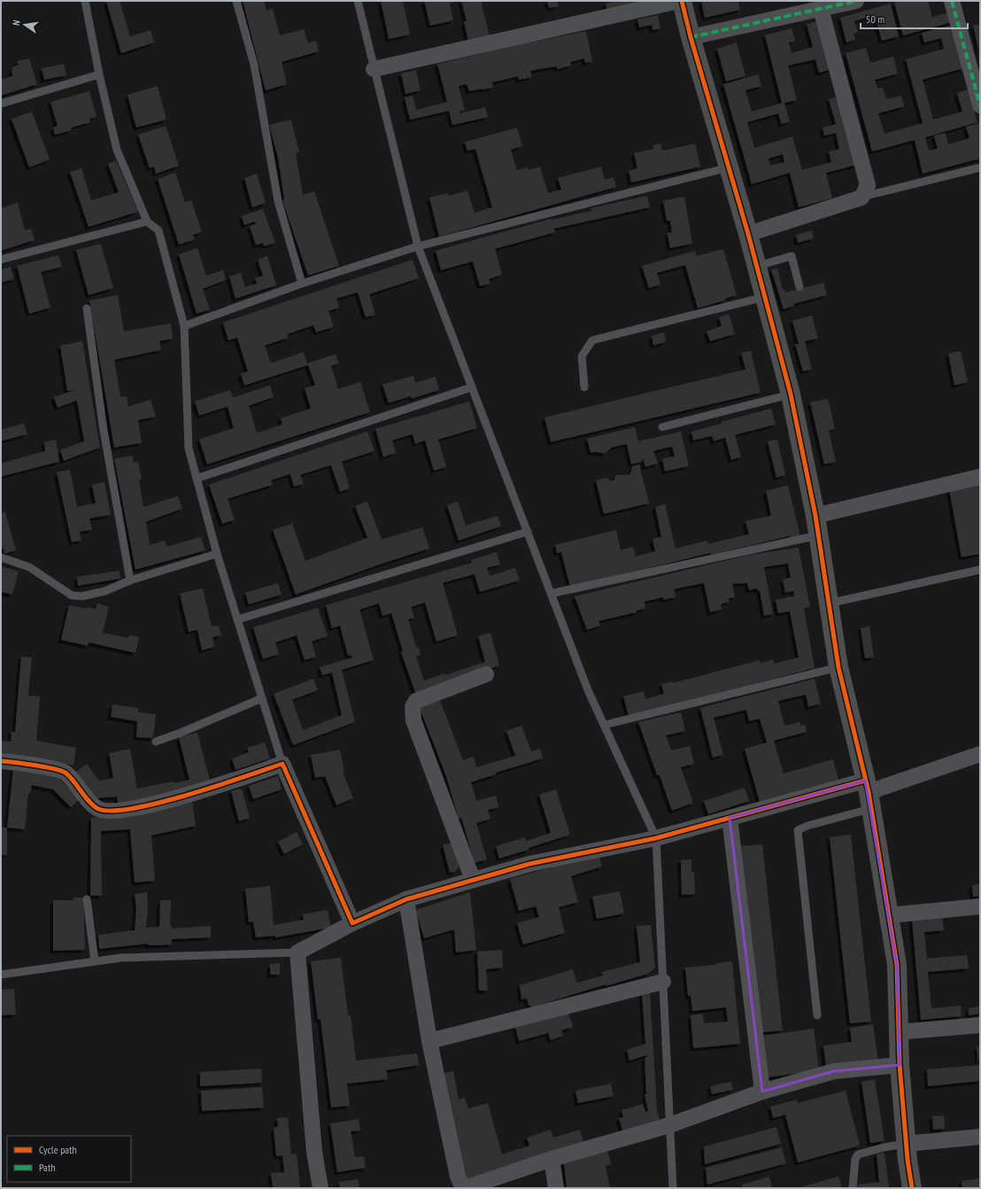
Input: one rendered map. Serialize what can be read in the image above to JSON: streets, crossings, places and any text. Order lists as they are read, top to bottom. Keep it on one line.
{"legend":["Cycle path","Path"],"scale_bar":"50 m","north":"left"}
